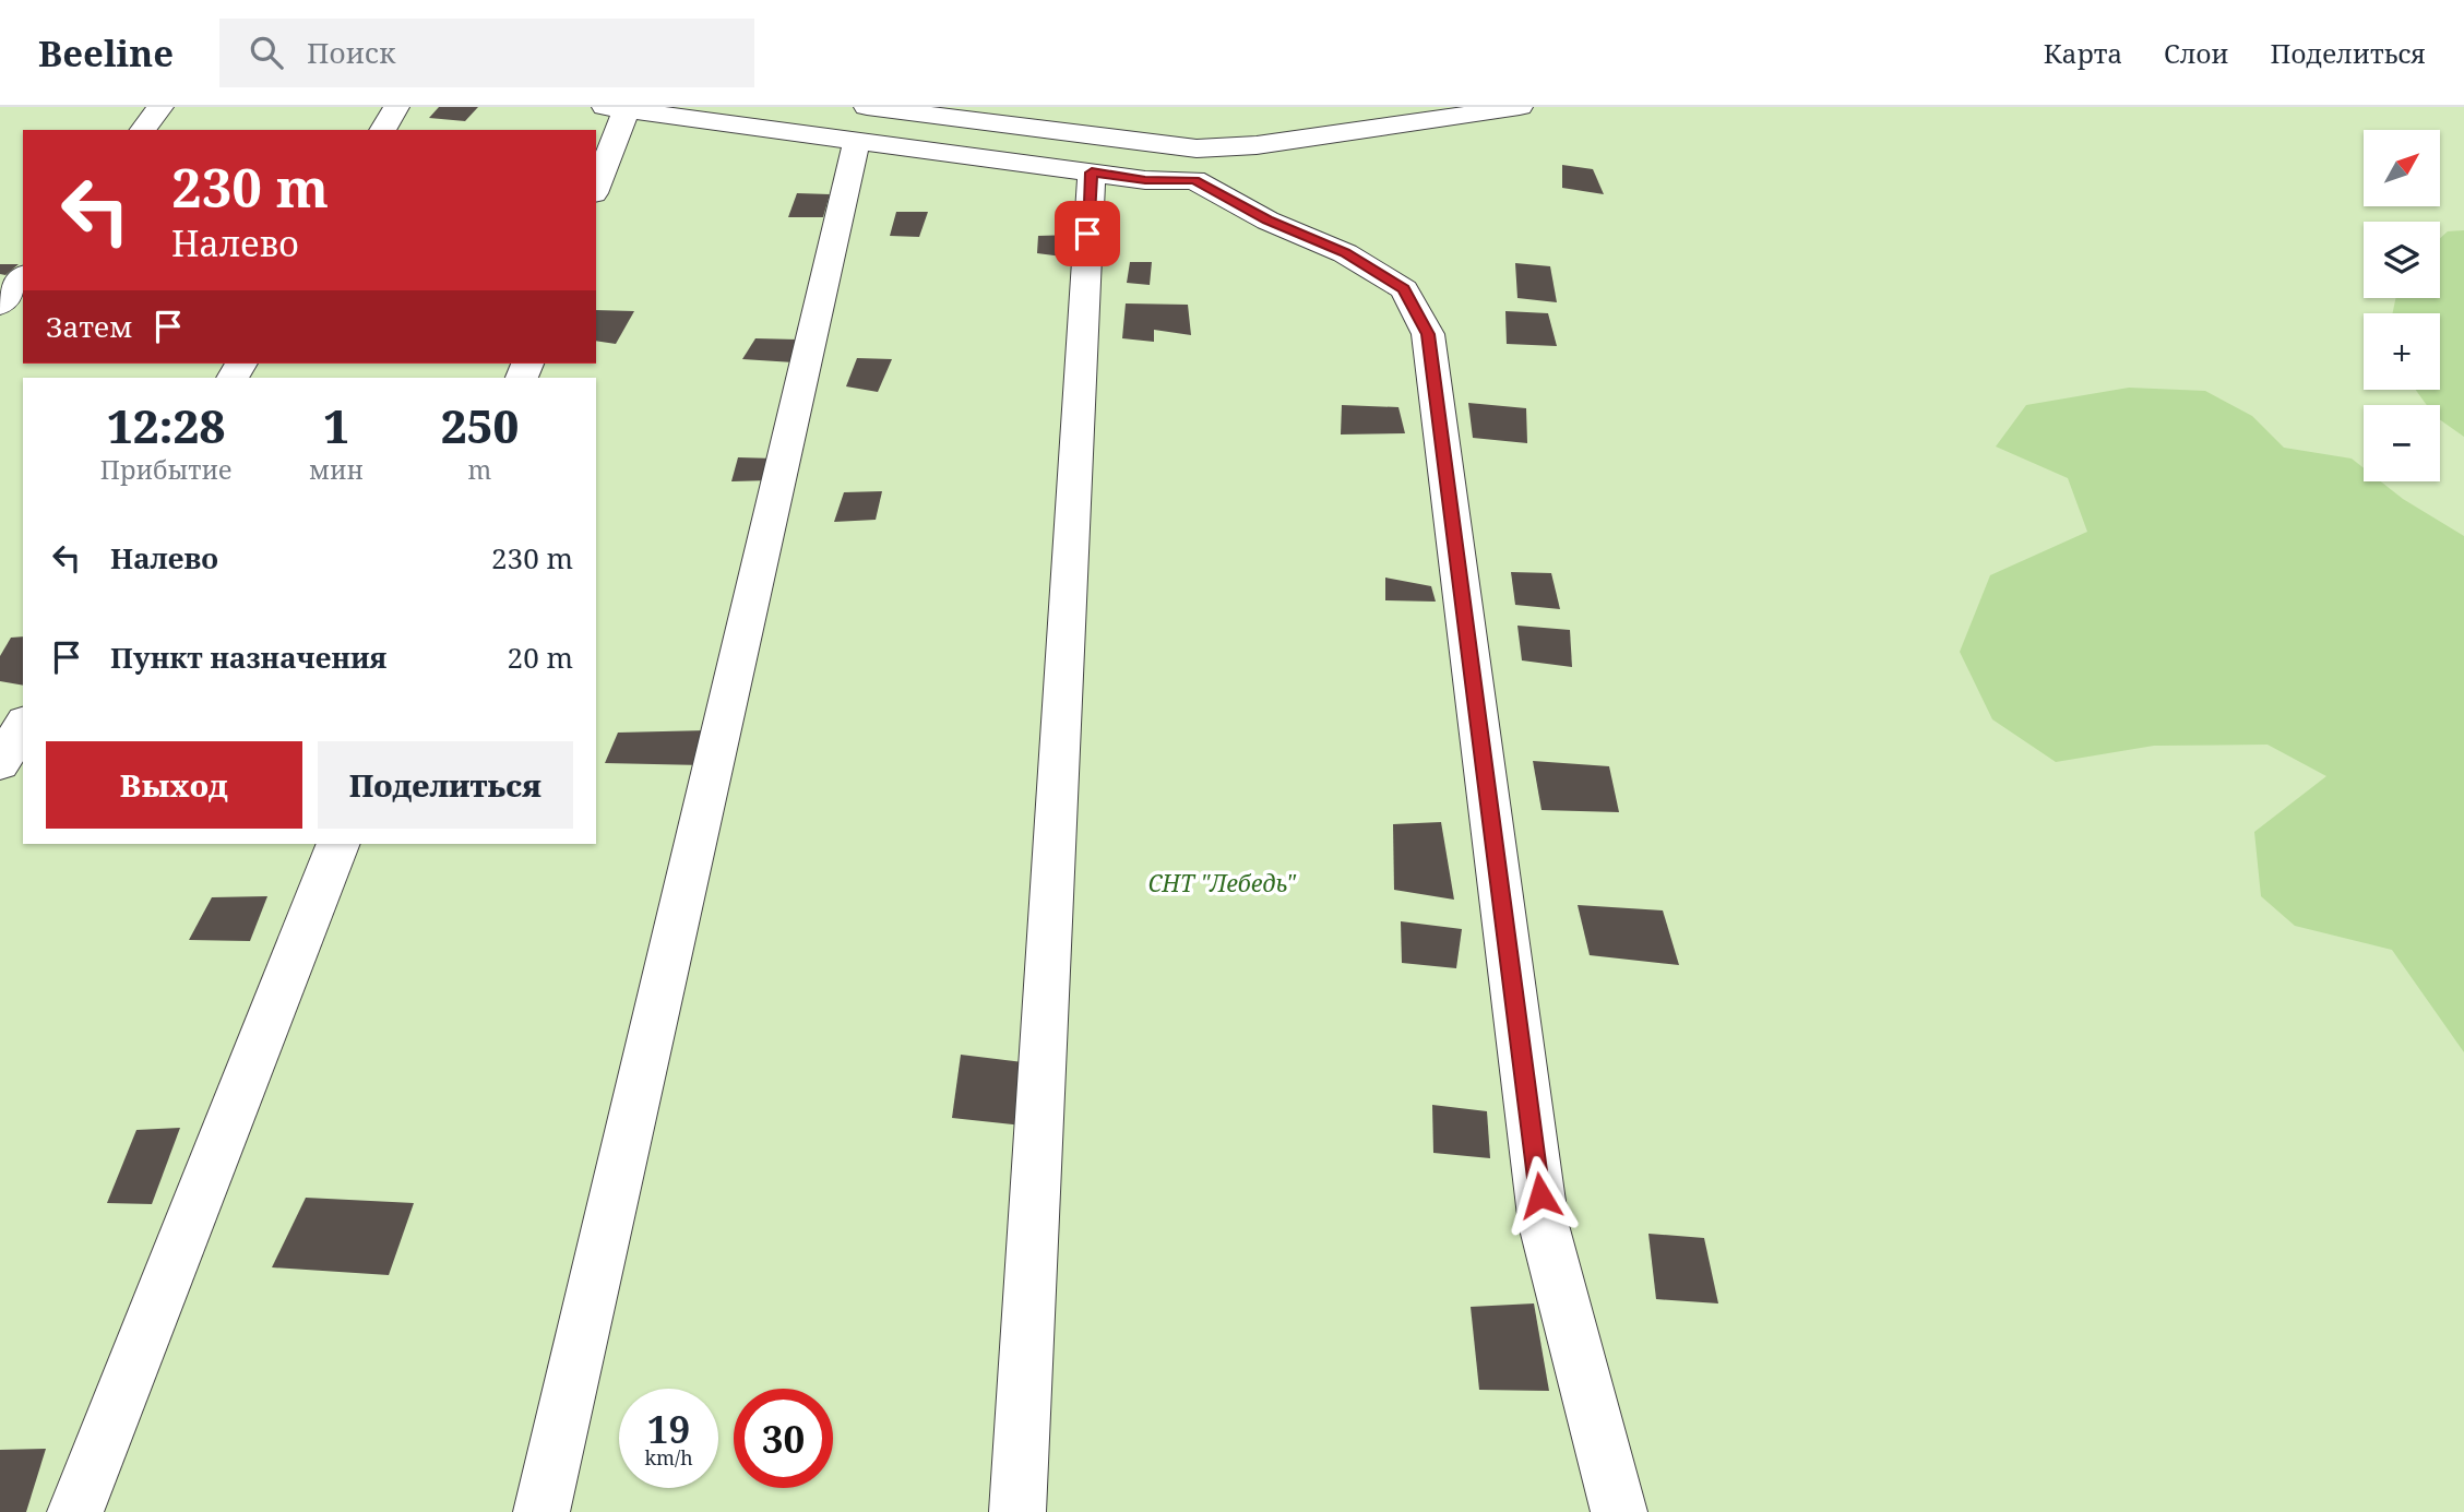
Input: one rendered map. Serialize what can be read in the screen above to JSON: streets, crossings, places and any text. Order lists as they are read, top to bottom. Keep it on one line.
{"parks":["СНТ \"Лебедь\""],"north":"top right","page":{"header":"Beeline","search":"Поиск","nav":["Карта","Слои","Поделиться"],"map_buttons":["+","−"],"turn":["230 m","Налево"],"then":"Затем","eta":["12:28","Прибытие","1","мин","250","m"],"list":[{"name":"Налево","value":"230 m"},{"name":"Пункт назначения","value":"20 m"}],"buttons":["Выход","Поделиться"],"speed":"19 km/h","limit":"30"}}
